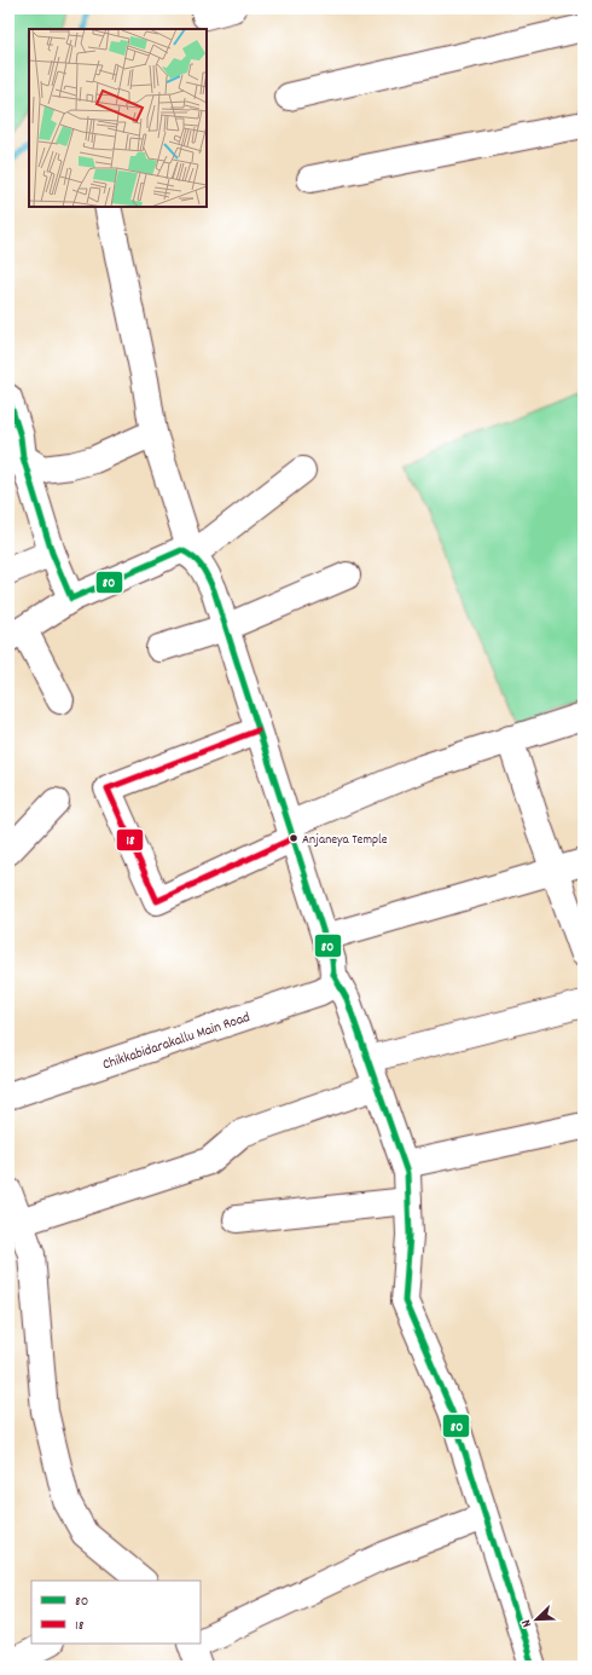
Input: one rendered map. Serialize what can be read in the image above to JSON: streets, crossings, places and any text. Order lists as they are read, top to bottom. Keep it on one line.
{"streets":{"street":["Chikkabidarakallu Main Road"]},"places":["Anjaneya Temple"],"lines":["transit line 80","transit line 18"],"legend":["80","18"],"north":"bottom left"}
